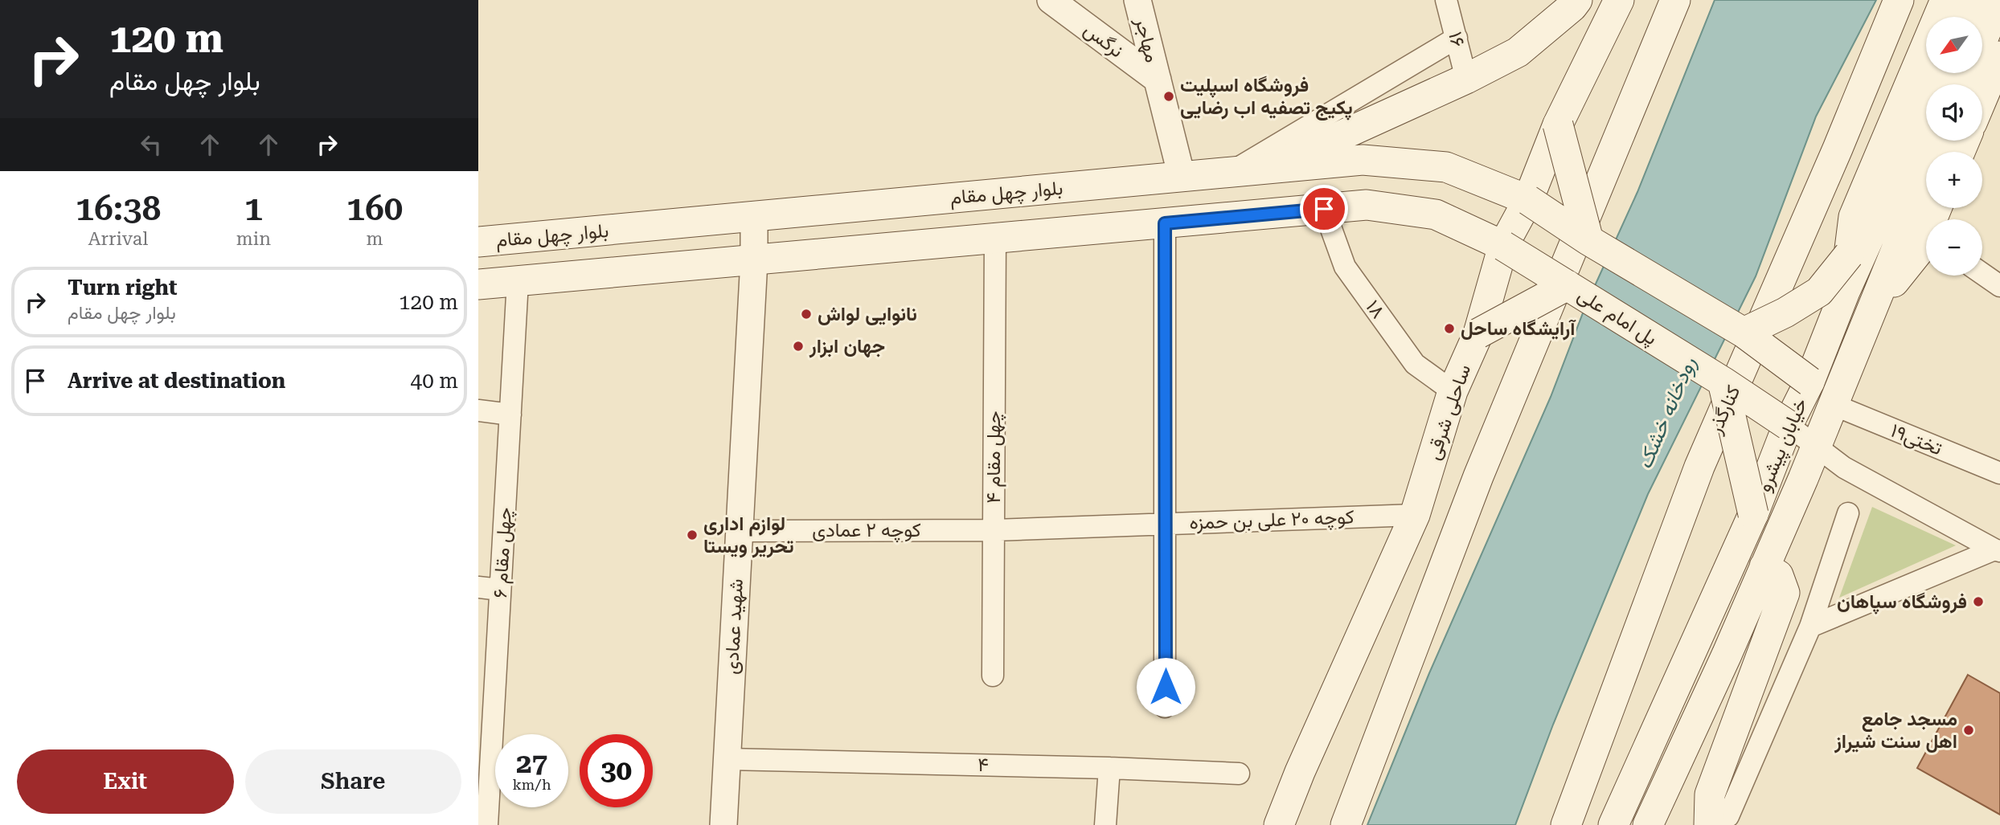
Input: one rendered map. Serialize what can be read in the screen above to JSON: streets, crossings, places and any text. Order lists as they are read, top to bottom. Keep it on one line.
{"streets":{"main road":["بلوار چهل مقام","پل امام علی","کنارگذر","ساحلی شرقی","خیابان پیشرو"],"street":["۱۶","نرگس","مهاجر","۱۸","تختی۱۹","چهل مقام ۴","کوچه ۲۰ علی بن حمزه","کوچه ۲ عمادی","چهل مقام ۶","شهید عمادی","۴"]},"crossings":[["نرگس","مهاجر"],["مهاجر","بلوار چهل مقام"],["بلوار چهل مقام","ساحلی شرقی"],["بلوار چهل مقام","شهید عمادی"],["۱۸","ساحلی شرقی"],["پل امام علی","ساحلی شرقی"],["پل امام علی","خیابان پیشرو"],["ساحلی شرقی","کوچه ۲۰ علی بن حمزه"],["تختی۱۹","خیابان پیشرو"],["چهل مقام ۴","کوچه ۲۰ علی بن حمزه"],["چهل مقام ۴","کوچه ۲ عمادی"],["کوچه ۲۰ علی بن حمزه","کوچه ۲ عمادی"],["کوچه ۲ عمادی","شهید عمادی"],["شهید عمادی","۴"]],"water":["رودخانه خشک"],"places":["فروشگاه اسپلیت پکیج تصفیه اب رضایی","نانوایی لواش","آرایشگاه ساحل","جهان ابزار","لوازم اداری تحریر ویستا","فروشگاه سپاهان","مسجد جامع اهل سنت شیراز"],"north":"bottom left","page":{"turn":["120 m","بلوار چهل مقام"],"map_buttons":["+","−"],"eta":["16:38","Arrival","1","min","160","m"],"list":[{"name":"Turn right","note":"بلوار چهل مقام","value":"120 m"},{"name":"Arrive at destination","value":"40 m"}],"speed":"27 km/h","limit":"30","buttons":["Exit","Share"]}}
